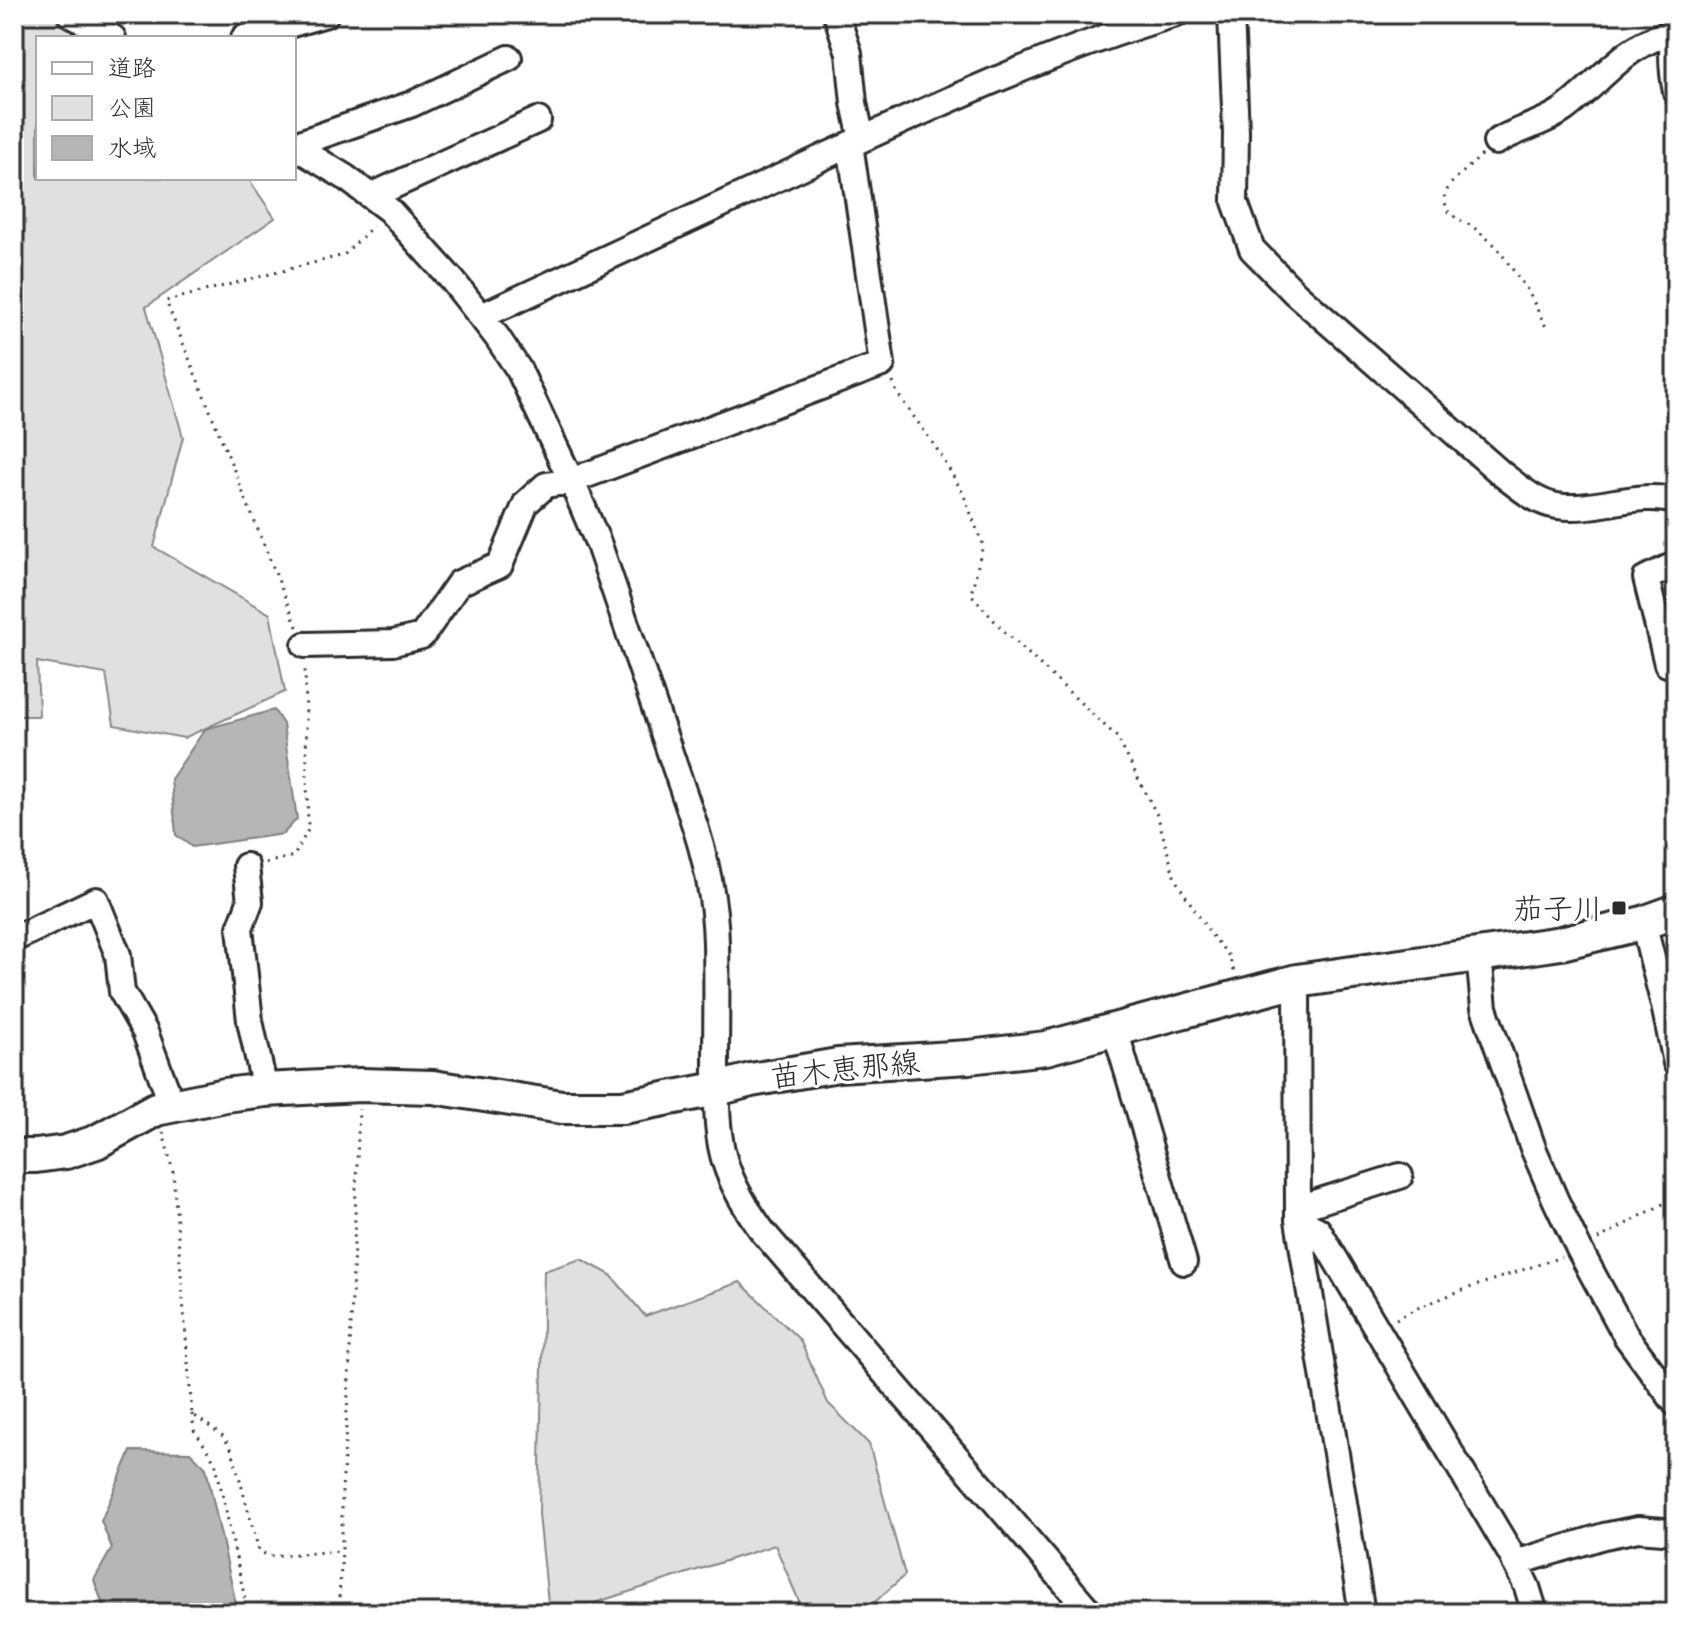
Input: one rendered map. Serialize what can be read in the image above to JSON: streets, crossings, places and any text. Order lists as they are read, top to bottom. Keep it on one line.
{"streets":{"main road":["苗木恵那線"]},"places":{"transit":["茄子川"]},"legend":["道路","公園","水域"]}
